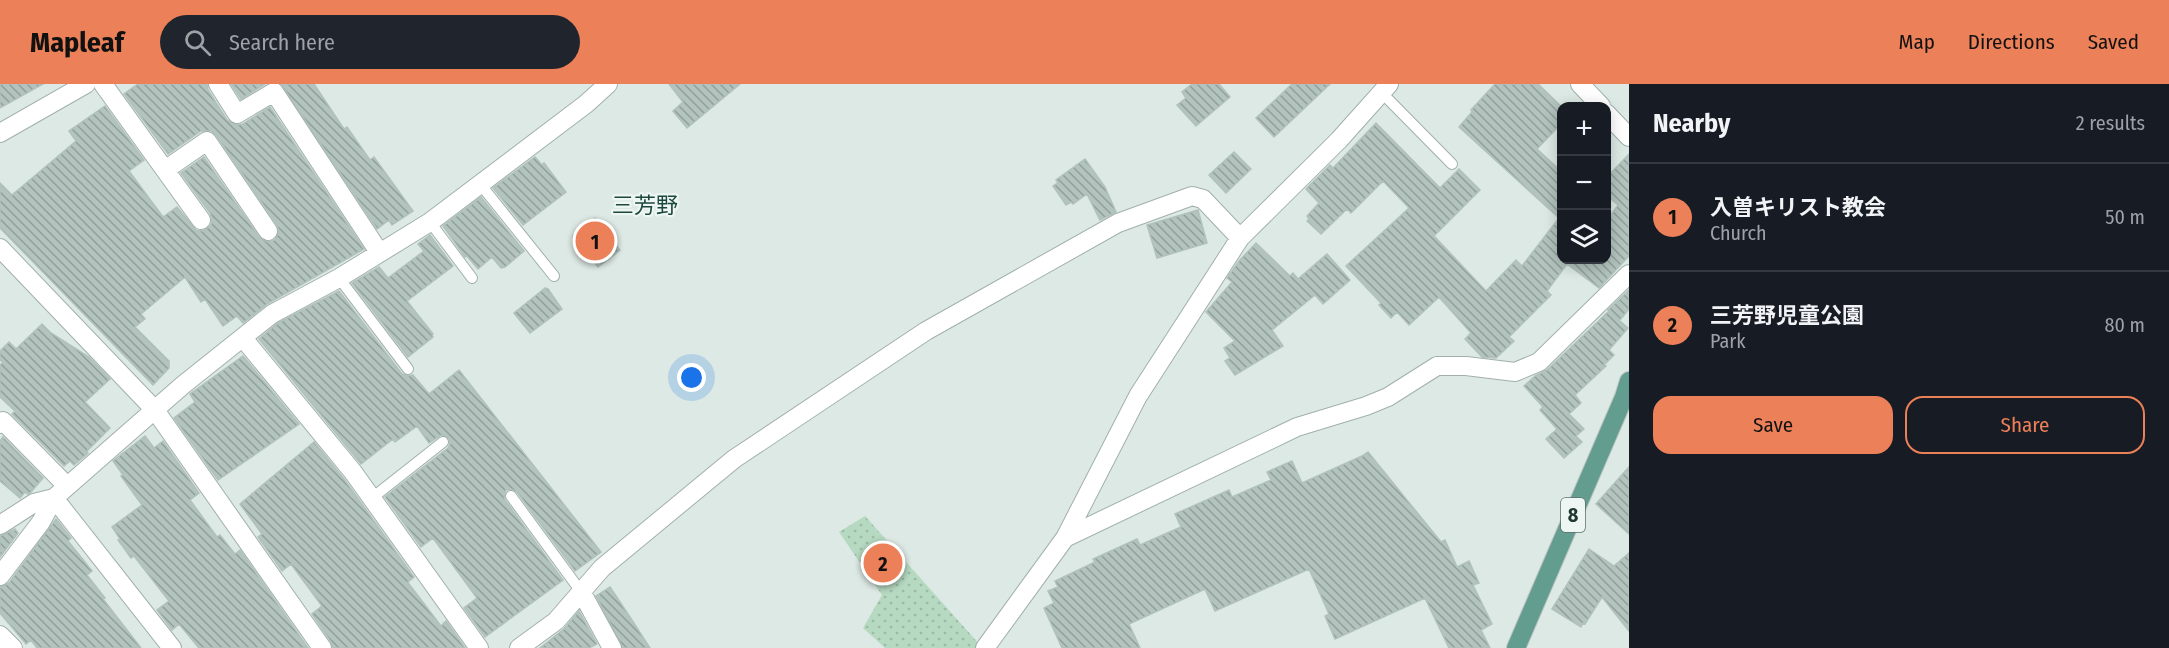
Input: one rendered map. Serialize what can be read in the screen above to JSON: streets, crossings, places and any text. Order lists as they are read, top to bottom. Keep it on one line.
{"streets":{"main road":["8"]},"districts":["三芳野"],"page":{"header":"Mapleaf","search":"Search here","nav":["Map","Directions","Saved"],"heading":["Nearby","2 results"],"map_buttons":["+","−"],"list":[{"mark":"1","name":"入曽キリスト教会","note":"Church","value":"50 m"},{"mark":"2","name":"三芳野児童公園","note":"Park","value":"80 m"}],"pins":["1","2"],"buttons":["Save","Share"]}}
